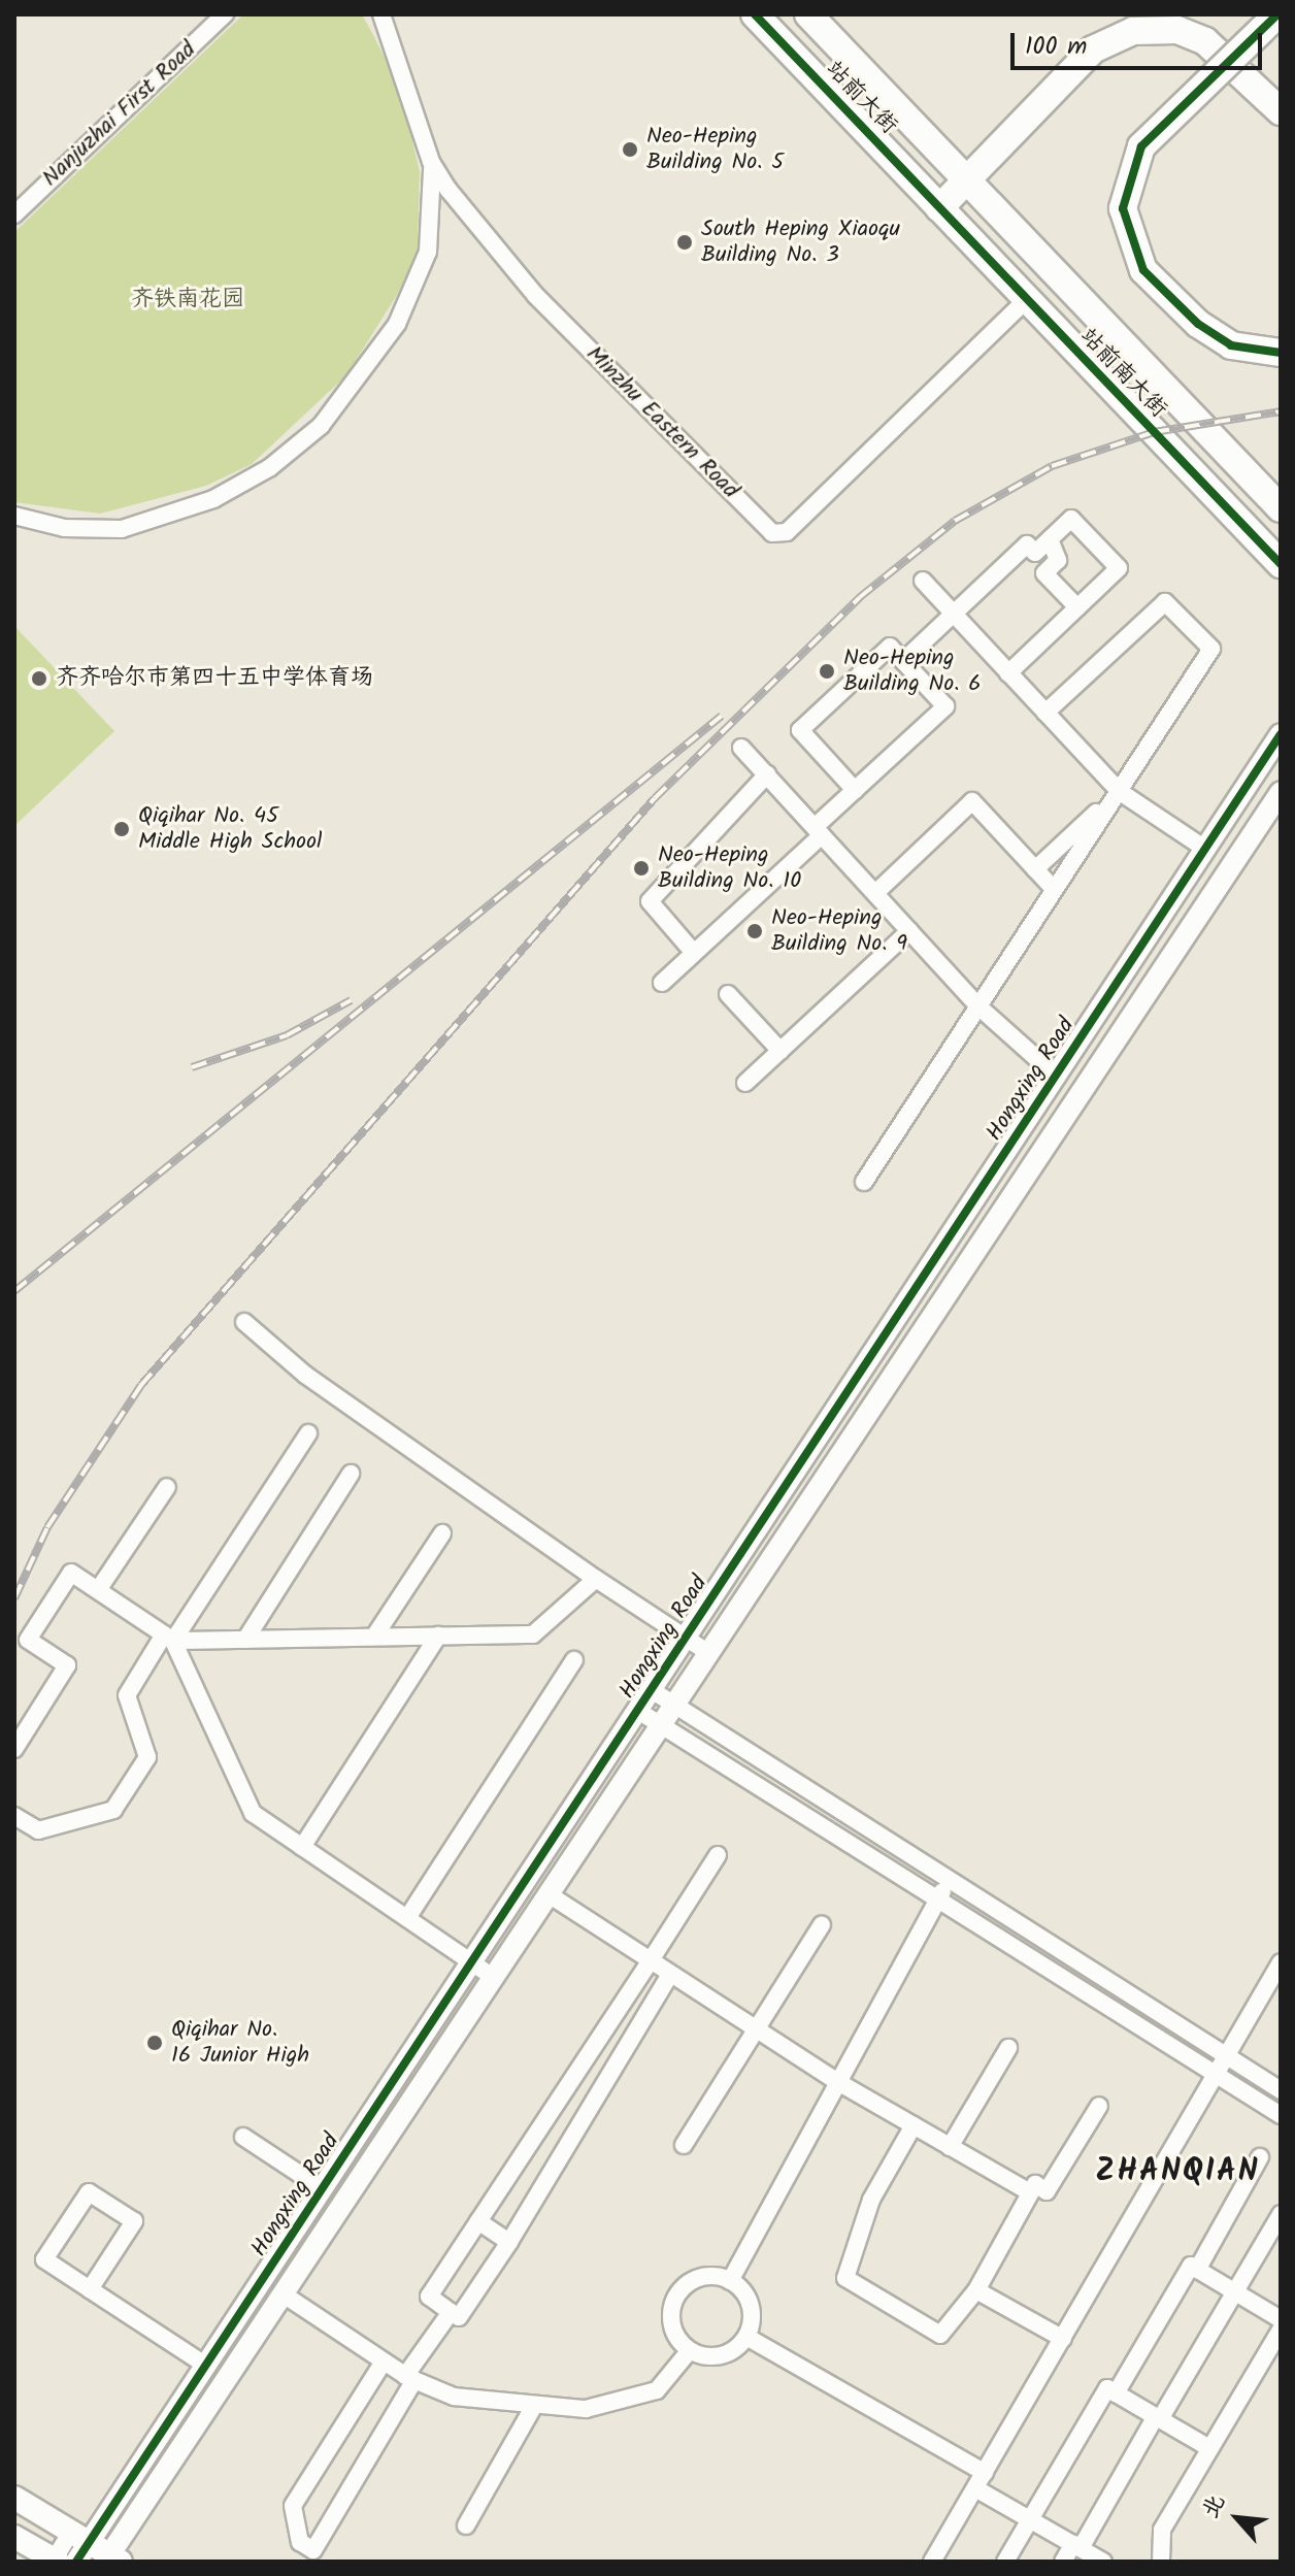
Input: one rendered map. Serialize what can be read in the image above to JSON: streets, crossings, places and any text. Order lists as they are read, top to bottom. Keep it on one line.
{"streets":{"main road":["站前大街","站前南大街"],"street":["Nanjuzhai First Road","Minzhu Eastern Road","Hongxing Road"]},"crossings":[["站前大街","站前南大街"],["站前南大街","Minzhu Eastern Road"]],"districts":["ZHANQIAN"],"parks":["齐铁南花园"],"places":["Neo-Heping Building No. 5","South Heping Xiaoqu Building No. 3","Neo-Heping Building No. 6","齐齐哈尔市第四十五中学体育场","Qiqihar No. 45 Middle High School","Neo-Heping Building No. 10","Neo-Heping Building No. 9","Qiqihar No. 16 Junior High"],"scale_bar":"100 m","north":"top left"}
